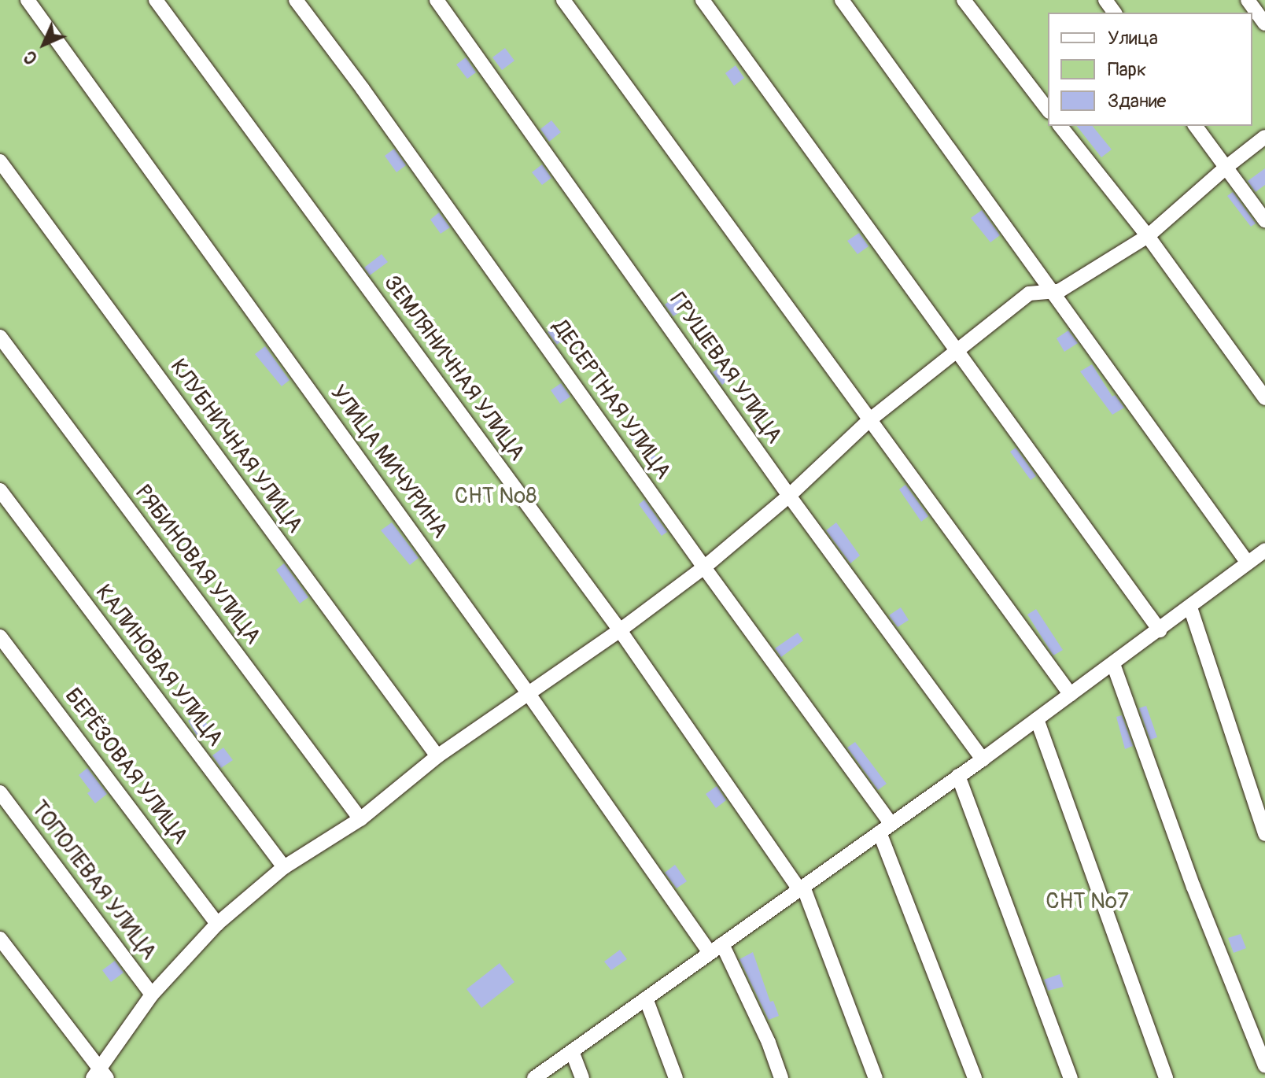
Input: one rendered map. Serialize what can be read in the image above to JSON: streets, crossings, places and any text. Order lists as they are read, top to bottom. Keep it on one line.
{"streets":{"street":["ЗЕМЛЯНИЧНАЯ УЛИЦА","ГРУШЕВАЯ УЛИЦА","ДЕСЕРТНАЯ УЛИЦА","КЛУБНИЧНАЯ УЛИЦА","УЛИЦА МИЧУРИНА","РЯБИНОВАЯ УЛИЦА","КАЛИНОВАЯ УЛИЦА","БЕРЁЗОВАЯ УЛИЦА","ТОПОЛЕВАЯ УЛИЦА"]},"parks":["СНТ №8","СНТ №7"],"legend":["Улица","Парк","Здание"],"north":"bottom left"}
